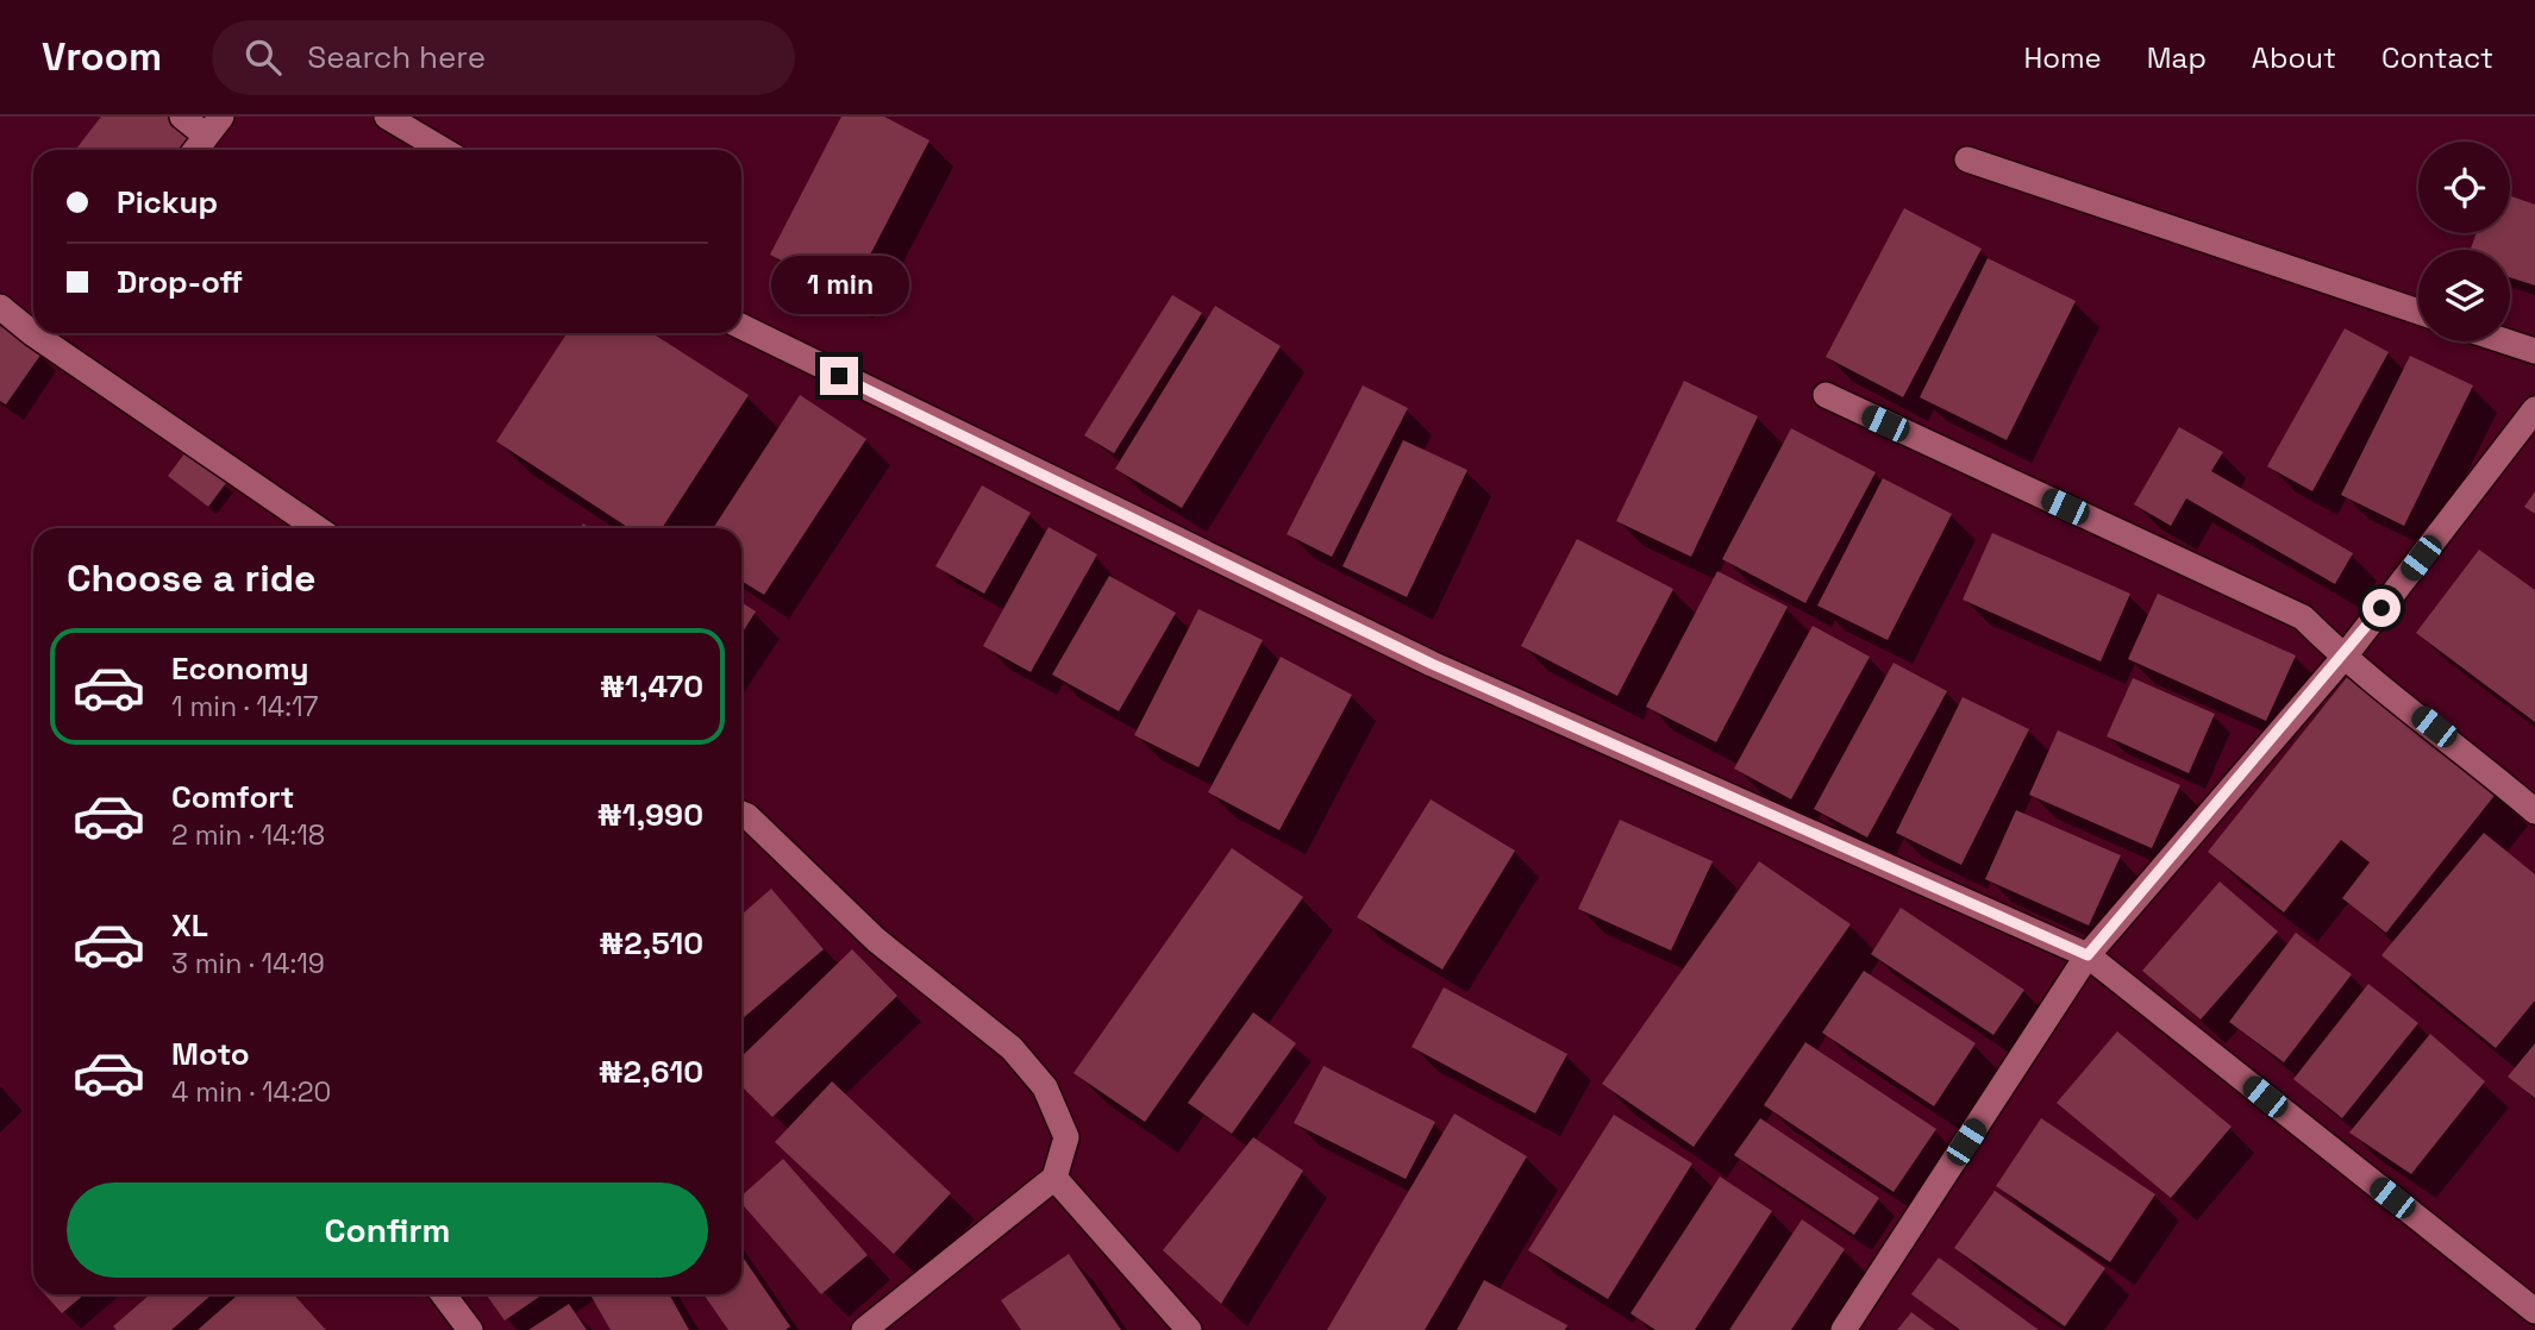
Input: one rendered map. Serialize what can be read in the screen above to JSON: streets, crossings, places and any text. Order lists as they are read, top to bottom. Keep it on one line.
{"page":{"header":"Vroom","search":"Search here","nav":["Home","Map","About","Contact"],"banner":["Pickup","Drop-off"],"bubble":"1 min","heading":"Choose a ride","list":[{"name":"Economy","note":"1 min · 14:17","value":"₦1,470"},{"name":"Comfort","note":"2 min · 14:18","value":"₦1,990"},{"name":"XL","note":"3 min · 14:19","value":"₦2,510"},{"name":"Moto","note":"4 min · 14:20","value":"₦2,610"}],"buttons":"Confirm"}}
